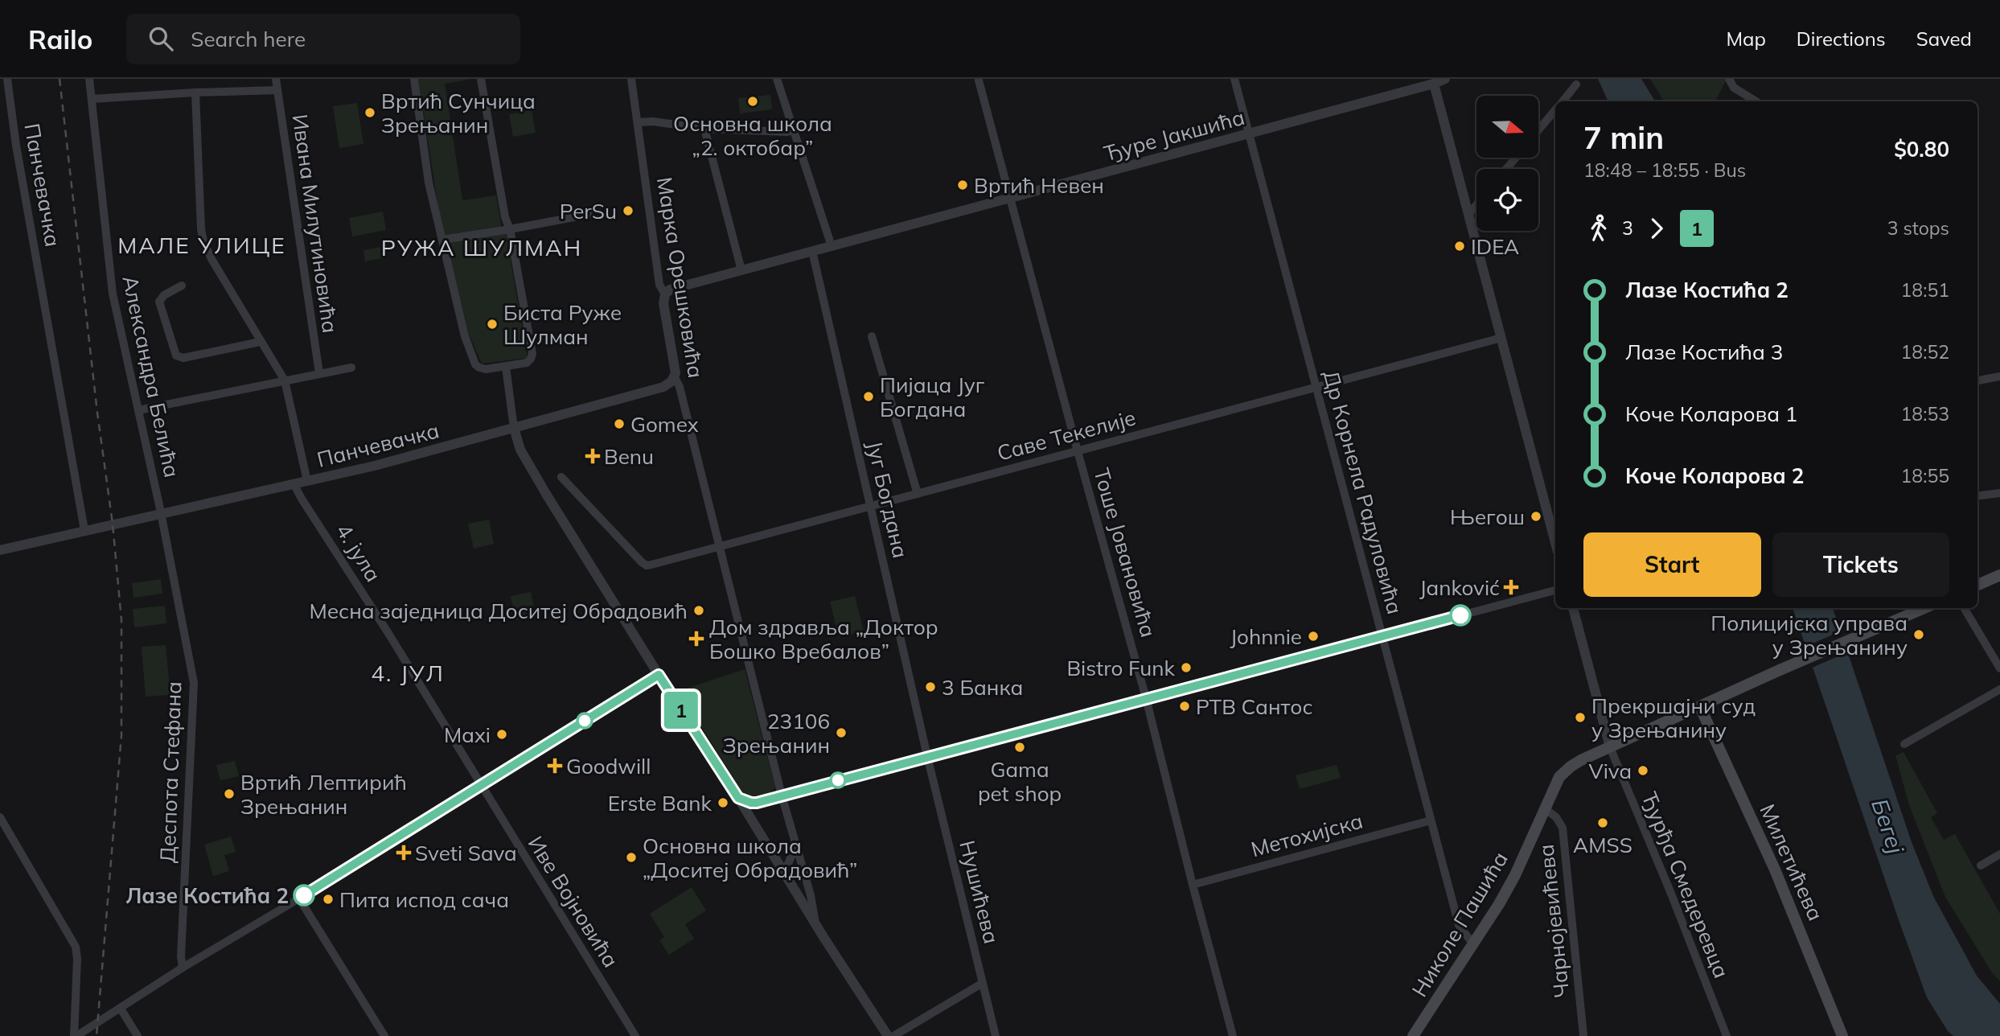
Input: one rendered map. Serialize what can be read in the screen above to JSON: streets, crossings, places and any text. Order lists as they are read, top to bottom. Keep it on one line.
{"streets":{"main road":["Милетићева","Николе Пашића"],"street":["Ђуре Јакшића","Панчевачка","Ивана Милутиновића","Марка Орешковића","Александра Белића","Саве Текелије","Др Корнела Радуловића","Југ Богдана","4. јула","Тоше Јовановића","Деспота Стефана","Метохијска","Ђурђа Смедеревца","Нушићева","Иве Војновића","Чарнојевићева"]},"crossings":[["Ђуре Јакшића","Марка Орешковића"],["Ђуре Јакшића","Др Корнела Радуловића"],["Ђуре Јакшића","Југ Богдана"],["Ђуре Јакшића","Тоше Јовановића"],["Панчевачка","Марка Орешковића"],["Панчевачка","Александра Белића"],["Панчевачка","4. јула"],["Панчевачка","Деспота Стефана"],["Марка Орешковића","Саве Текелије"],["Александра Белића","Деспота Стефана"],["Саве Текелије","Др Корнела Радуловића"],["Саве Текелије","Југ Богдана"],["Саве Текелије","Тоше Јовановића"],["Др Корнела Радуловића","Метохијска"],["Др Корнела Радуловића","Николе Пашића"],["Југ Богдана","Нушићева"],["4. јула","Иве Војновића"],["Тоше Јовановића","Метохијска"],["Милетићева","Николе Пашића"],["Ђурђа Смедеревца","Николе Пашића"],["Чарнојевићева","Николе Пашића"]],"districts":["МАЛЕ УЛИЦЕ","РУЖА ШУЛМАН","4. ЈУЛ"],"water":["Бегеј"],"places":{"other":["Основна школа „2. октобар”","Вртић Сунчица Зрењанин","Вртић Невен","PerSu","IDEA","Биста Руже Шулман","Пијаца Југ Богдана","Gomex","Његош","Месна заједница Доситеј Обрадовић","Полицијска управа у Зрењанину","Johnnie","Bistro Funk","3 Банка","РТВ Сантос","Прекршајни суд у Зрењанину","23106 Зрењанин","Maxi","Gama pet shop","Viva","Вртић Лептирић Зрењанин","Erste Bank","AMSS","Основна школа „Доситеј Обрадовић”","Лазе Костића 2","Пита испод сача"],"health":["Benu","Janković","Дом здравља „Доктор Бошко Вребалов”","Goodwill","Sveti Sava"]},"lines":["bus line 1"],"north":"right","page":{"header":"Railo","search":"Search here","nav":["Map","Directions","Saved"],"on_map":"1","heading":["7 min","18:48 – 18:55 · Bus","$0.80"],"legs":["3","1","3 stops"],"list":[{"name":"Лазе Костића 2","value":"18:51"},{"name":"Лазе Костића 3","value":"18:52"},{"name":"Коче Коларова 1","value":"18:53"},{"name":"Коче Коларова 2","value":"18:55"}],"buttons":["Start","Tickets"]}}
